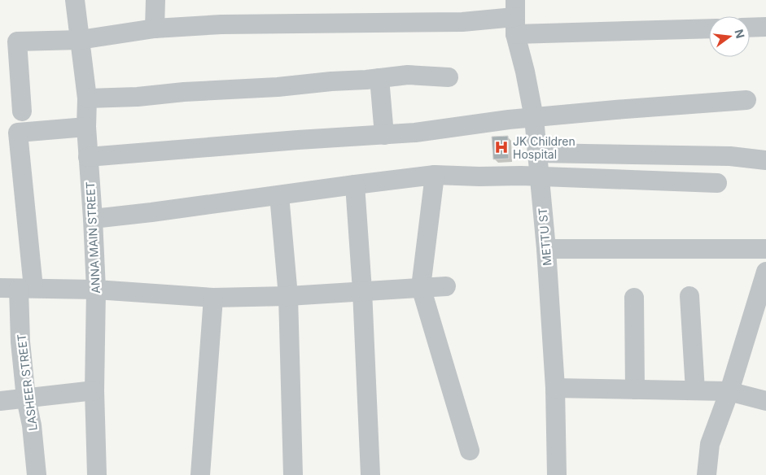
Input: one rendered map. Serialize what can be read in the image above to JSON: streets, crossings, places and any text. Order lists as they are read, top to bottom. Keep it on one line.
{"streets":{"street":["METTU ST","ANNA MAIN STREET","LASHEER STREET"]},"crossings":[["ANNA MAIN STREET","LASHEER STREET"]],"places":{"hospital":["JK Children Hospital"]},"north":"right"}
